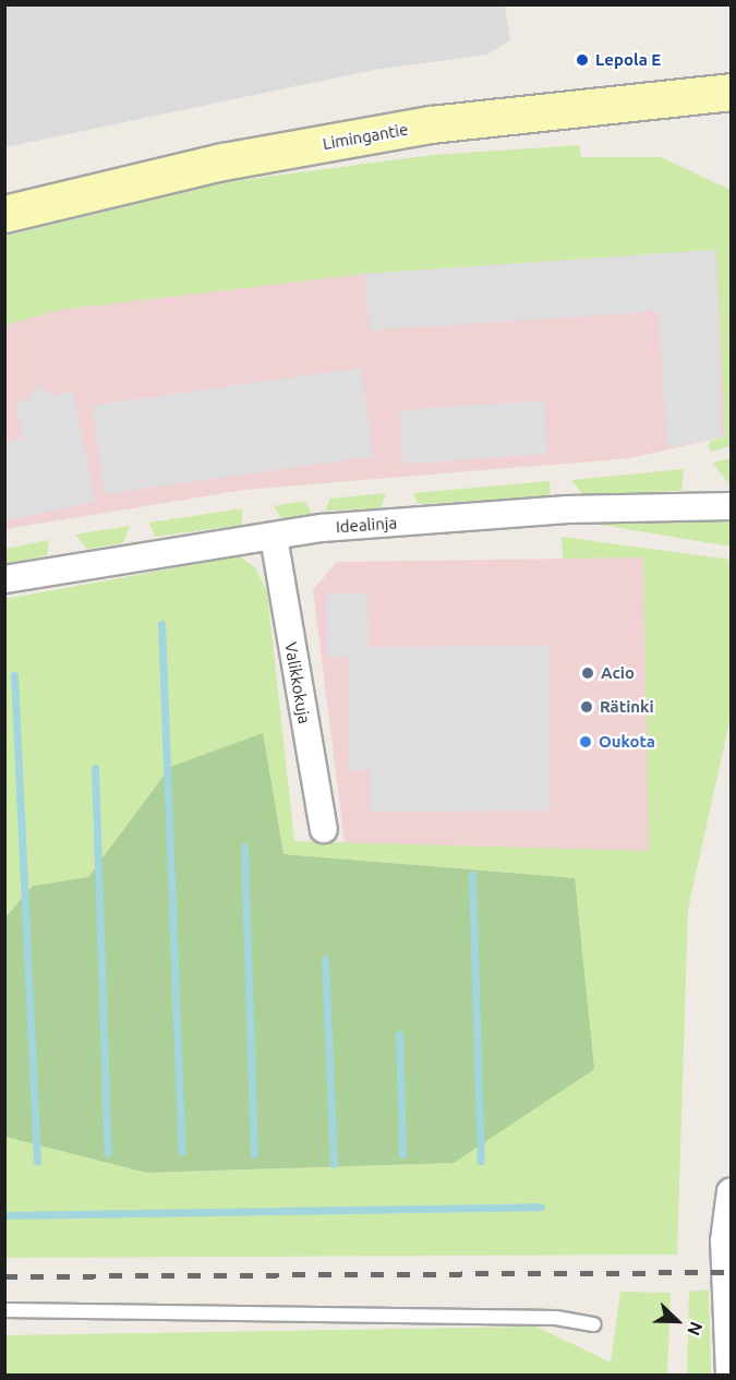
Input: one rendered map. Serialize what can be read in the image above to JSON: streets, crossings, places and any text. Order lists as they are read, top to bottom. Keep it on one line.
{"streets":{"main road":["Limingantie"],"street":["Idealinja","Valikkokuja"]},"crossings":[["Idealinja","Valikkokuja"]],"places":["Lepola E","Acio","Rätinki","Oukota"],"north":"bottom right"}
